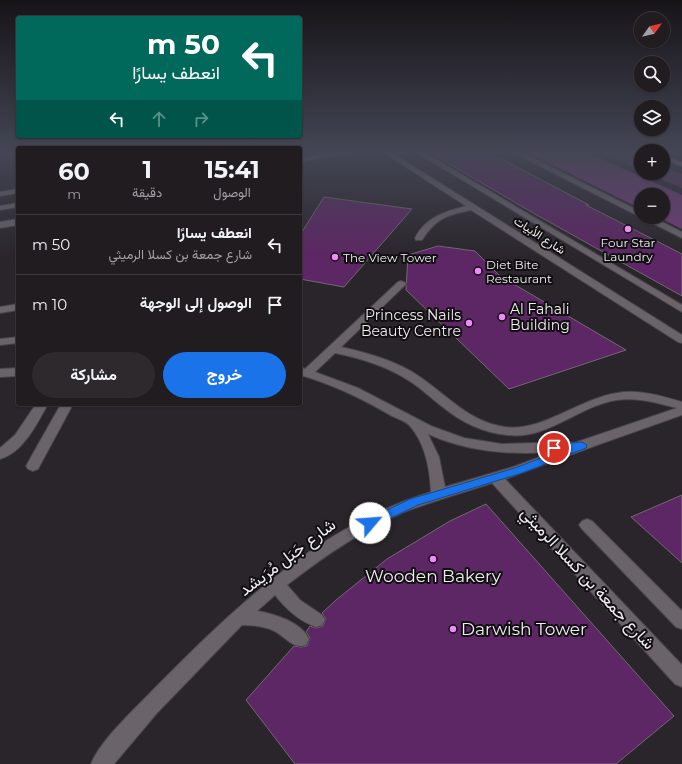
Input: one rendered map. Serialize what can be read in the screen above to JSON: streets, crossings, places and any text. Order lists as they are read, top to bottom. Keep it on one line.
{"streets":{"street":["شارع الأبيات","شارع جَبَل مُرَيشد","شارع جمعة بن كسلا الرميثي"]},"crossings":[["شارع جَبَل مُرَيشد","شارع جمعة بن كسلا الرميثي"]],"places":["Four Star Laundry","The View Tower","Diet Bite Restaurant","Al Fahali Building","Princess Nails Beauty Centre","Wooden Bakery","Darwish Tower"],"north":"top right","page":{"map_buttons":["+","−"],"turn":["50 m","انعطف يسارًا"],"eta":["15:41","الوصول","1","دقيقة","60","m"],"list":[{"name":"انعطف يسارًا","note":"شارع جمعة بن كسلا الرميثي","value":"50 m"},{"name":"الوصول إلى الوجهة","value":"10 m"}],"buttons":["خروج","مشاركة"]}}
